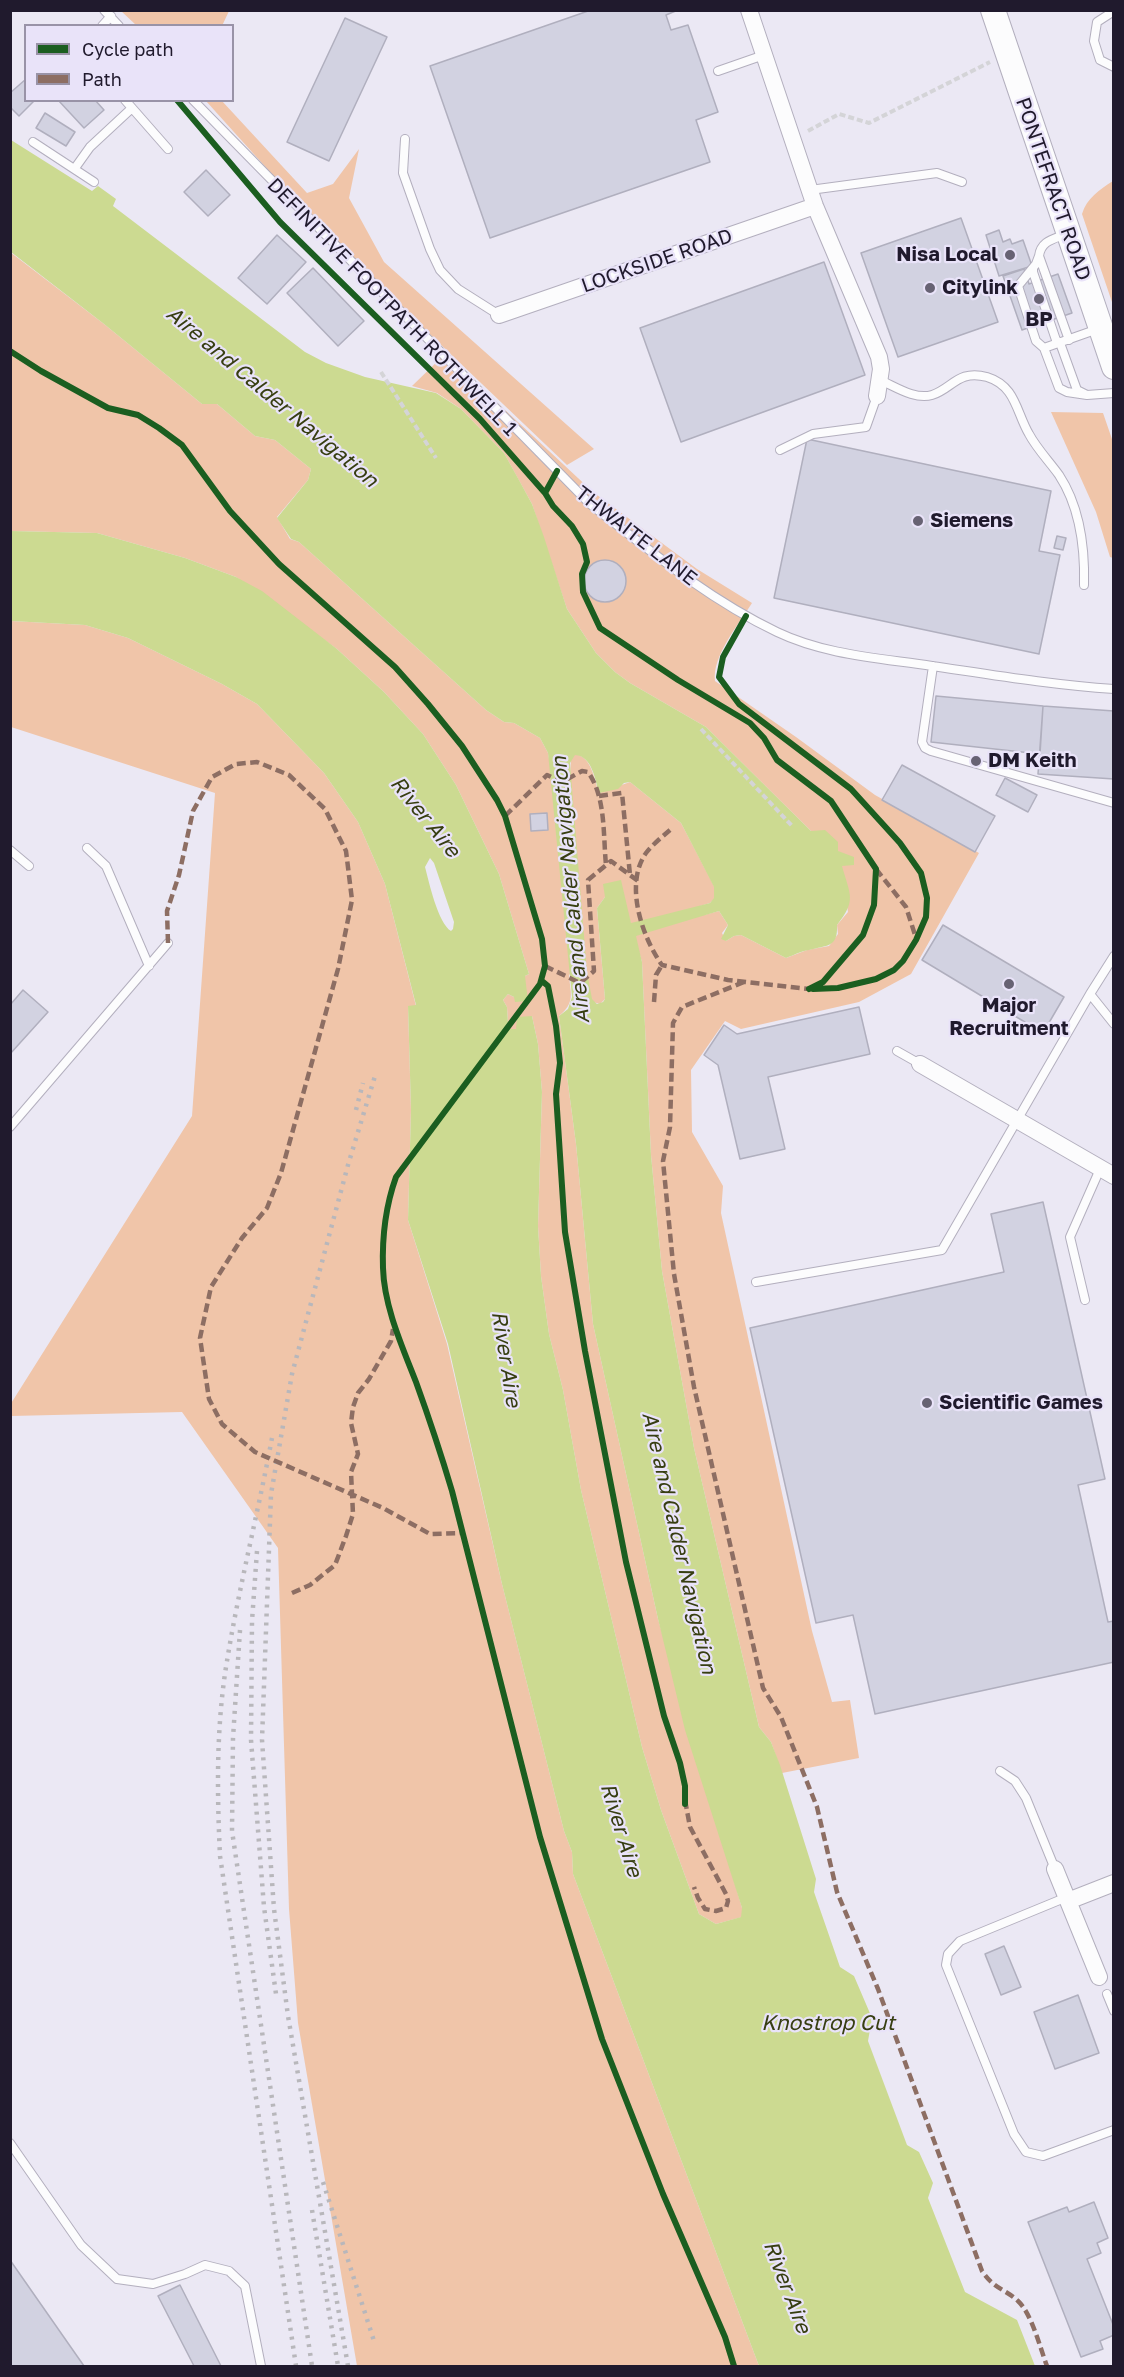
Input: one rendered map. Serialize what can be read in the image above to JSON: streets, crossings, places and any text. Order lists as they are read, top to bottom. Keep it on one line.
{"streets":{"main road":["PONTEFRACT ROAD"],"street":["LOCKSIDE ROAD"],"lane":["THWAITE LANE"],"cycle path":["DEFINITIVE FOOTPATH ROTHWELL 1"]},"water":["Aire and Calder Navigation","River Aire","Knostrop Cut"],"places":["Nisa Local","Citylink","BP","Siemens","DM Keith","Major Recruitment","Scientific Games"],"legend":["Cycle path","Path"]}
